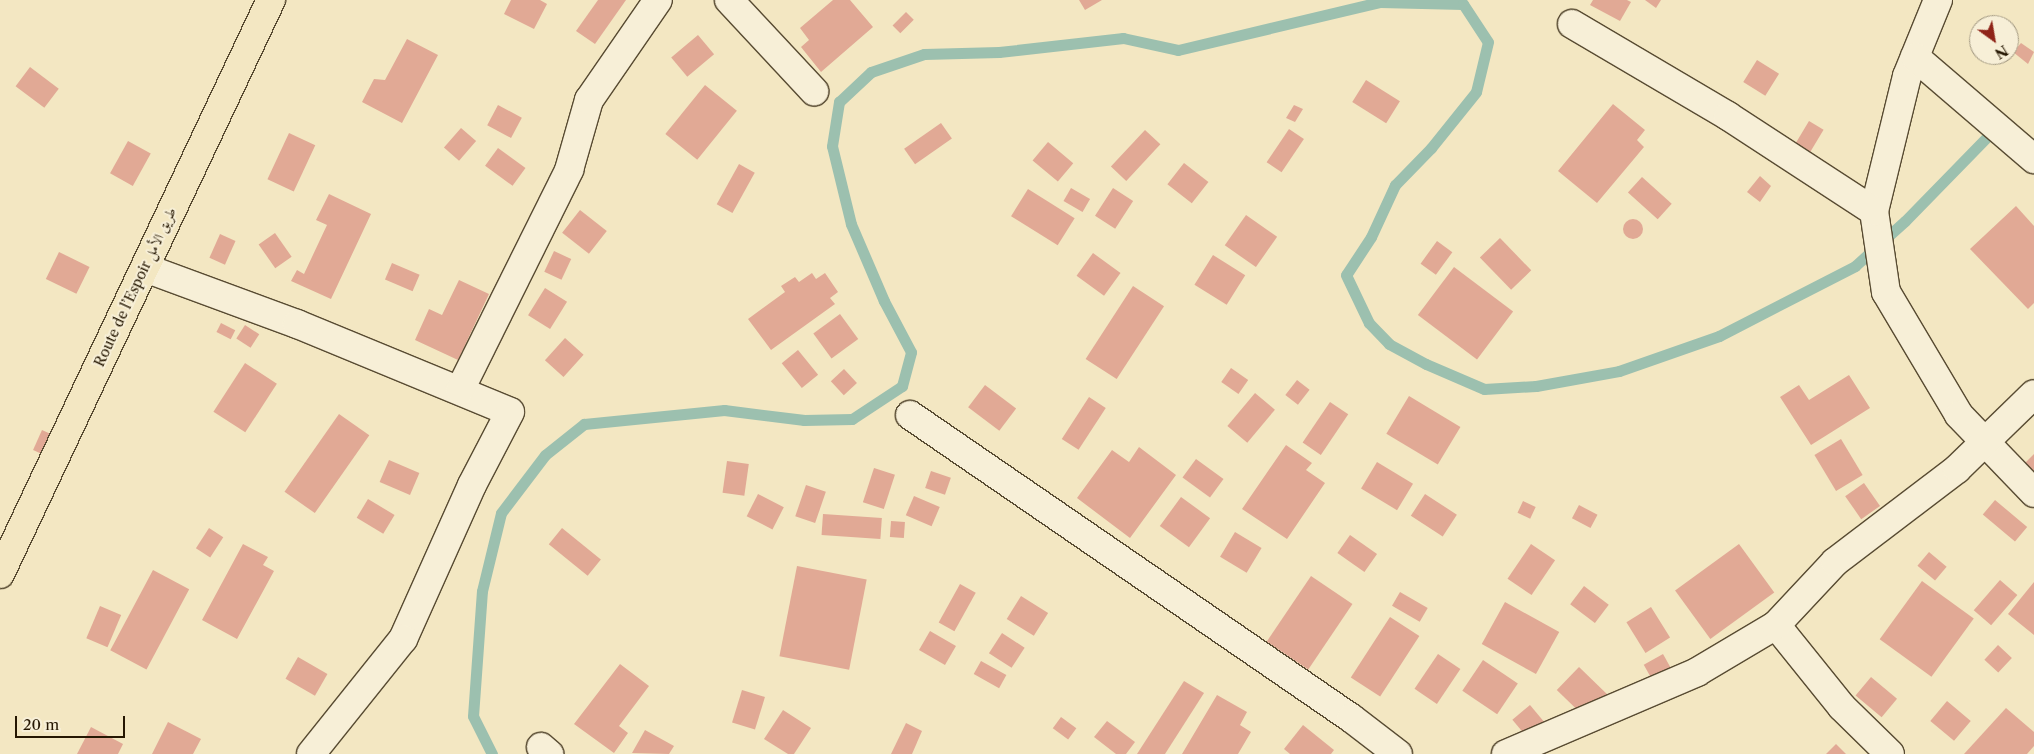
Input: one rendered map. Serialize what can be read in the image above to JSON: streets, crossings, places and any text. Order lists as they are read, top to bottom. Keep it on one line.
{"streets":{"highway":["Route de l’Espoir طريق الأمل"]},"scale_bar":"20 m","north":"bottom right"}
